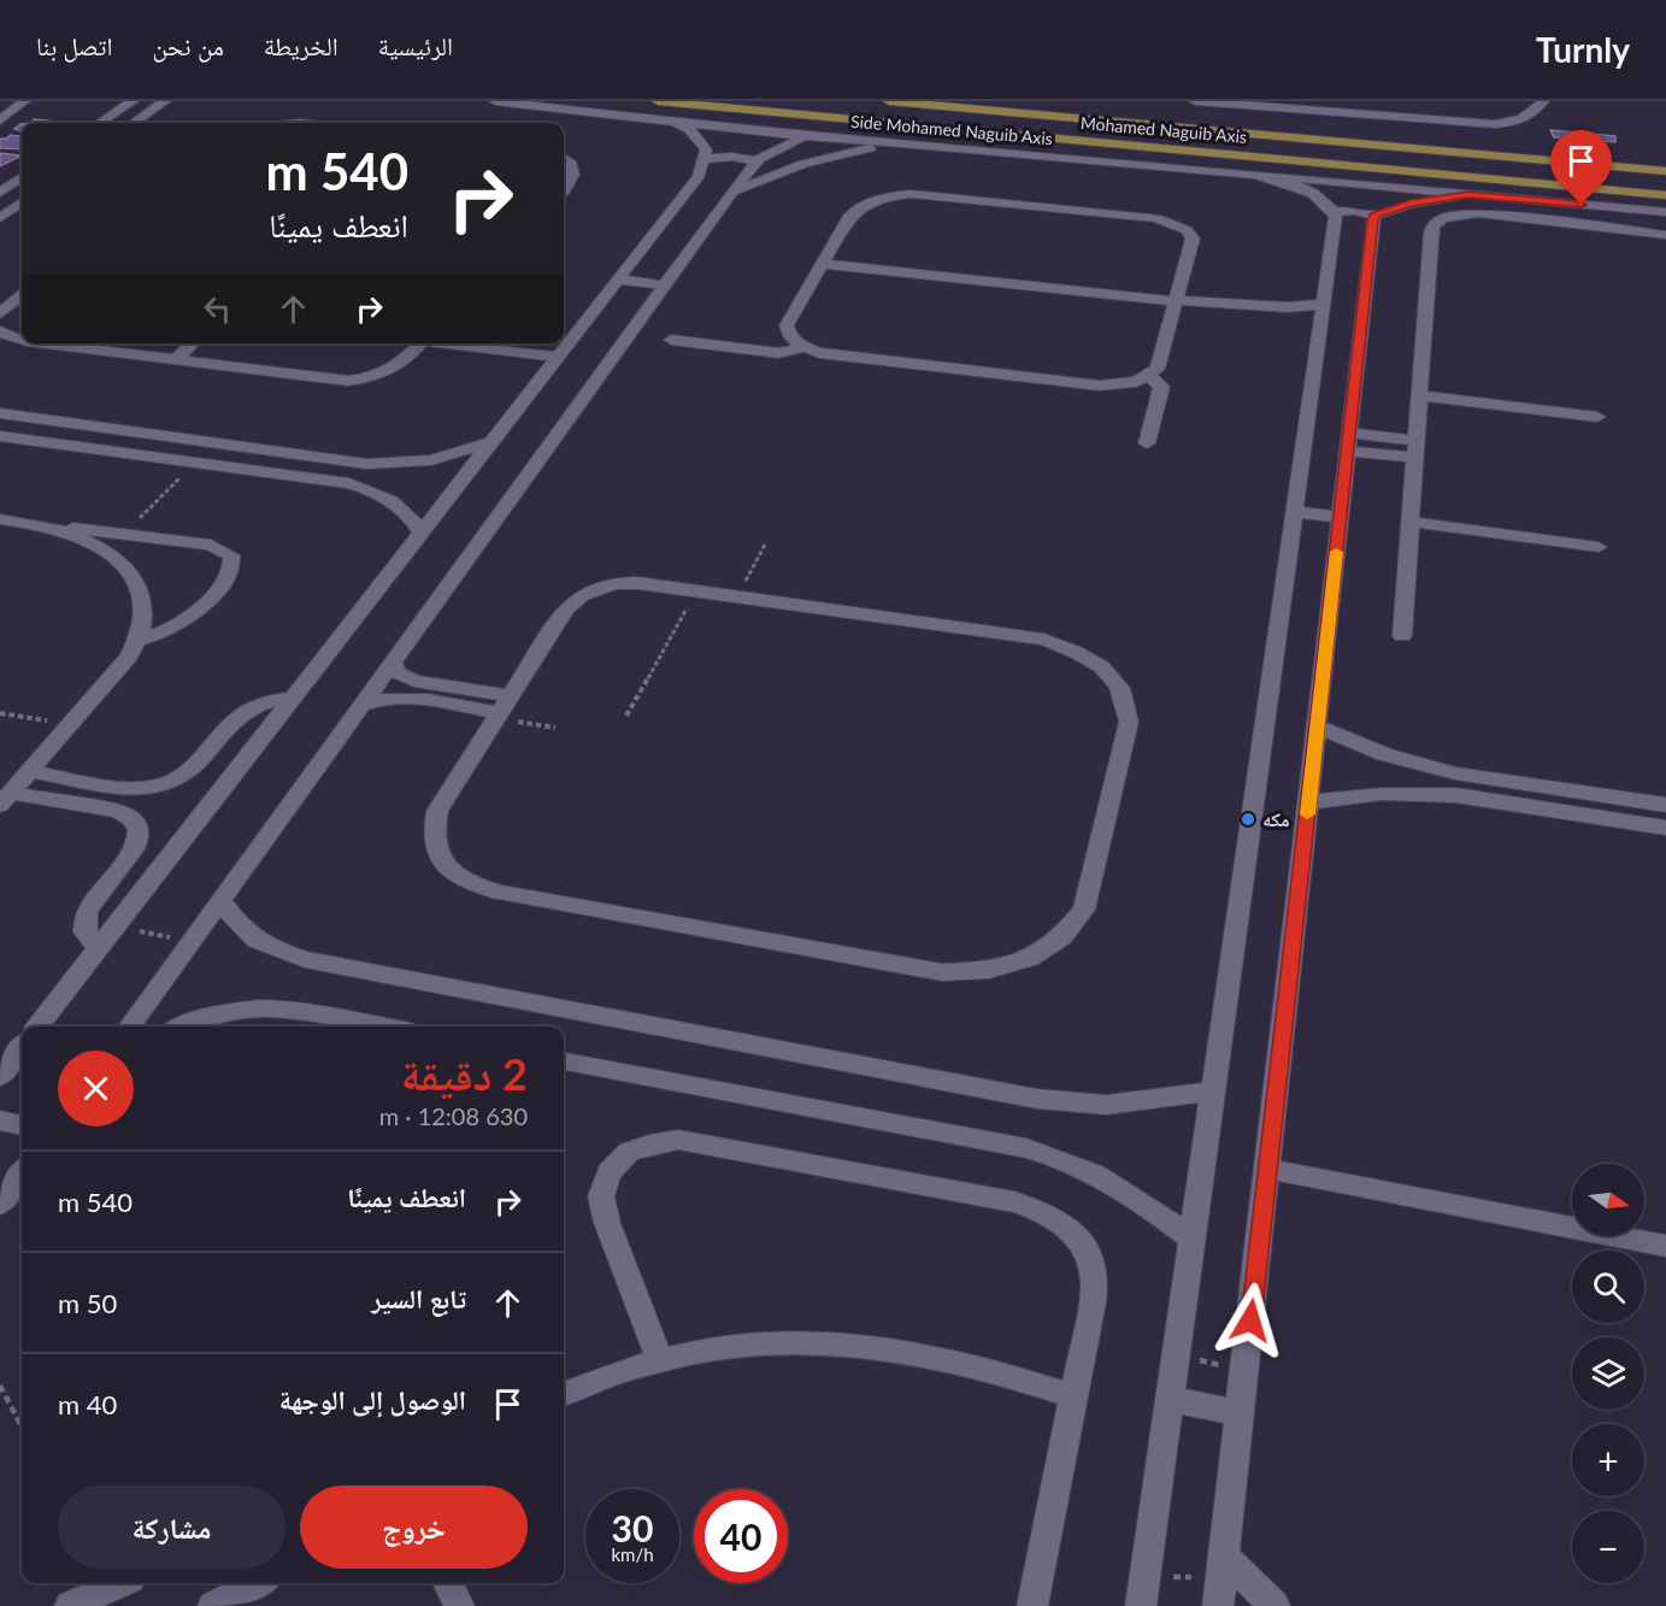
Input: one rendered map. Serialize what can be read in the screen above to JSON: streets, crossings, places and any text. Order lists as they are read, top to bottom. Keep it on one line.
{"streets":{"main road":["Mohamed Naguib Axis"],"street":["Side Mohamed Naguib Axis"]},"crossings":[["Side Mohamed Naguib Axis","Mohamed Naguib Axis"]],"places":["مكه"],"north":"right","page":{"header":"Turnly","nav":["الرئيسية","الخريطة","من نحن","اتصل بنا"],"turn":["540 m","انعطف يمينًا"],"heading":["2 دقيقة","630 m · 12:08"],"list":[{"name":"انعطف يمينًا","value":"540 m"},{"name":"تابع السير","value":"50 m"},{"name":"الوصول إلى الوجهة","value":"40 m"}],"map_buttons":["+","−"],"buttons":["خروج","مشاركة"],"speed":"30 km/h","limit":"40"}}
